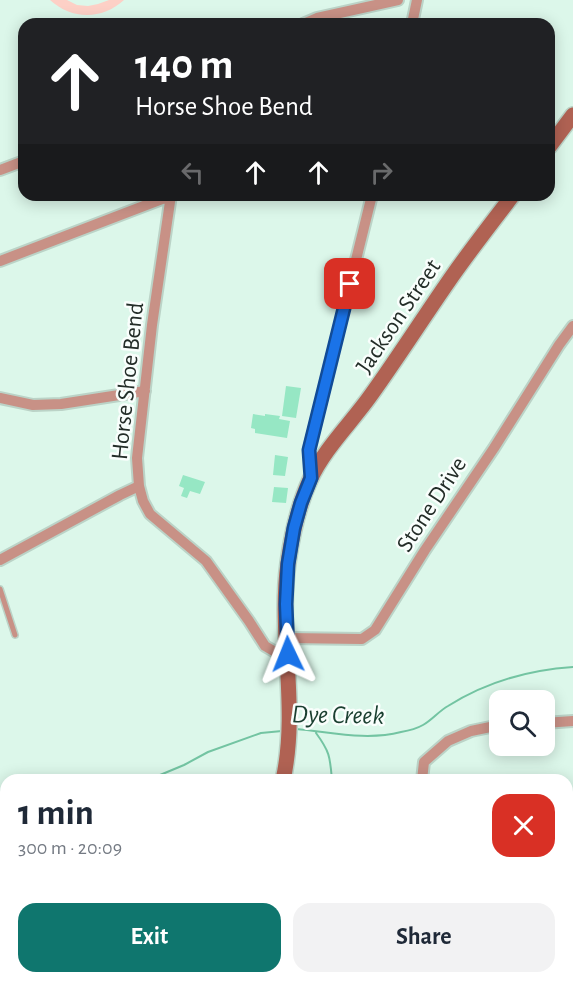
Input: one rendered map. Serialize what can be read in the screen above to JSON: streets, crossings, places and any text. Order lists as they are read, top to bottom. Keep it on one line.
{"streets":{"street":["Jackson Street","Horse Shoe Bend","Stone Drive"]},"crossings":[["Jackson Street","Horse Shoe Bend"],["Jackson Street","Stone Drive"]],"water":["Dye Creek"],"page":{"turn":["140 m","Horse Shoe Bend"],"heading":["1 min","300 m · 20:09"],"buttons":["Exit","Share"]}}
